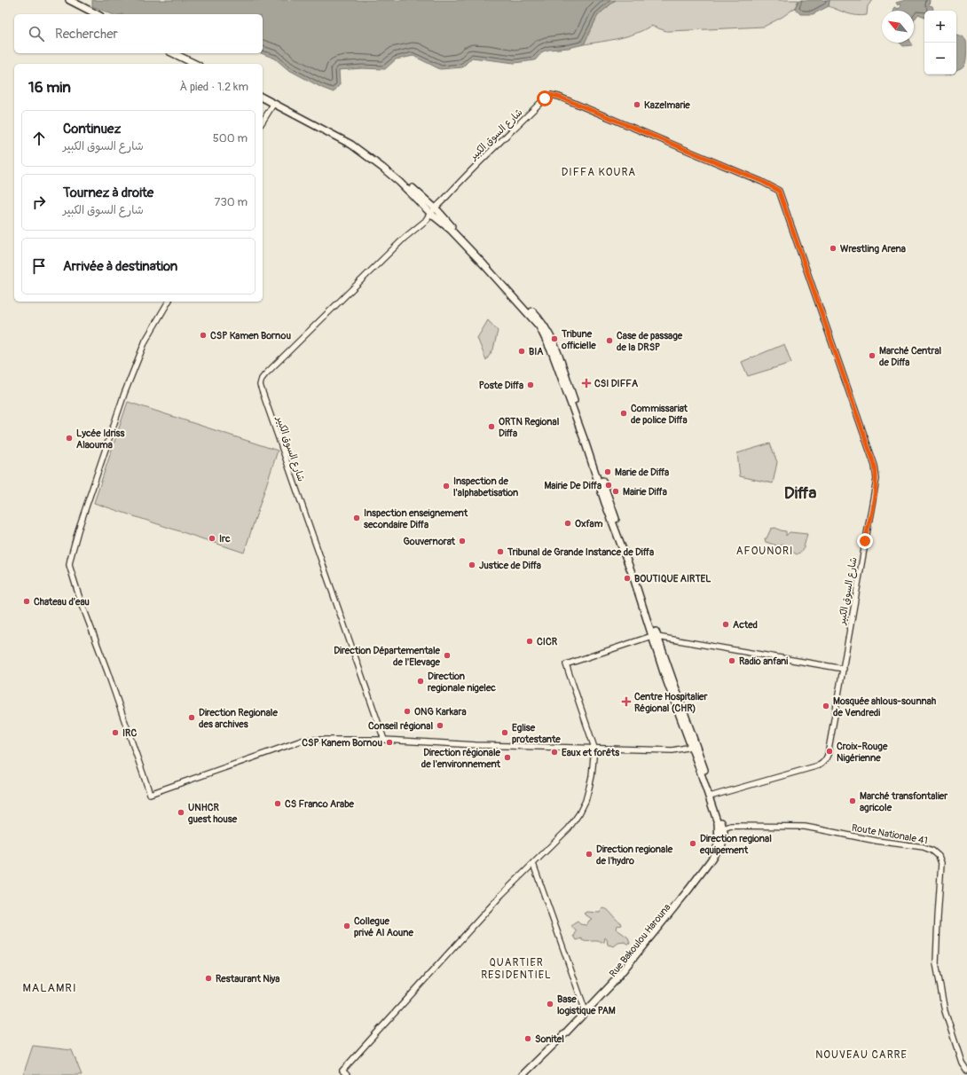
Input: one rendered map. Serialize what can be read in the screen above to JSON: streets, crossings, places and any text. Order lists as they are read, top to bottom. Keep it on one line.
{"streets":{"highway":["Rue Bakoulou Harouna"],"street":["شارع السوق الكبير","Route Nationale 41"]},"crossings":[["شارع السوق الكبير","Rue Bakoulou Harouna"],["Route Nationale 41","Rue Bakoulou Harouna"]],"districts":["DIFFA KOURA","Diffa","AFOUNORI","QUARTIER RESIDENTIEL","MALAMRI","NOUVEAU CARRE"],"places":{"other":["Kazelmarie","Wrestling Arena","CSP Kamen Bornou","Tribune officielle","Case de passage de la DRSP","BIA","Marché Central de Diffa","Poste Diffa","Commissariat de police Diffa","ORTN Regional Diffa","Lycée Idriss Alaouma","Marie de Diffa","Mairie De Diffa","Inspection de l'alphabetisation","Mairie Diffa","Inspection enseignement secondaire Diffa","Oxfam","Irc","Gouvernorat","Tribunal de Grande Instance de Diffa","Justice de Diffa","BOUTIQUE AIRTEL","Chateau d'eau","Acted","CICR","Direction Départementale de l'Elevage","Radio anfani","Direction regionale nigelec","Mosquée ahlous-sounnah de Vendredi","ONG Karkara","Direction Regionale des archives","Conseil régional","IRC","Eglise protestante","CSP Kanem Bornou","Croix-Rouge Nigérienne","Eaux et forêts","Direction régionale de l'environnement","Marché transfontalier agricole","CS Franco Arabe","UNHCR guest house","Direction regional equipement","Direction regionale de l'hydro","Collegue privé Al Aoune","Restaurant Niya","Base logistique PAM","Sonitel"],"health":["CSI DIFFA","Centre Hospitalier Régional (CHR)"]},"north":"top left","page":{"map_buttons":["+","−"],"search":"Rechercher","heading":["16 min","À pied · 1.2 km"],"list":[["Continuez","شارع السوق الكبير","500 m"],["Tournez à droite","شارع السوق الكبير","730 m"],"Arrivée à destination"]}}
